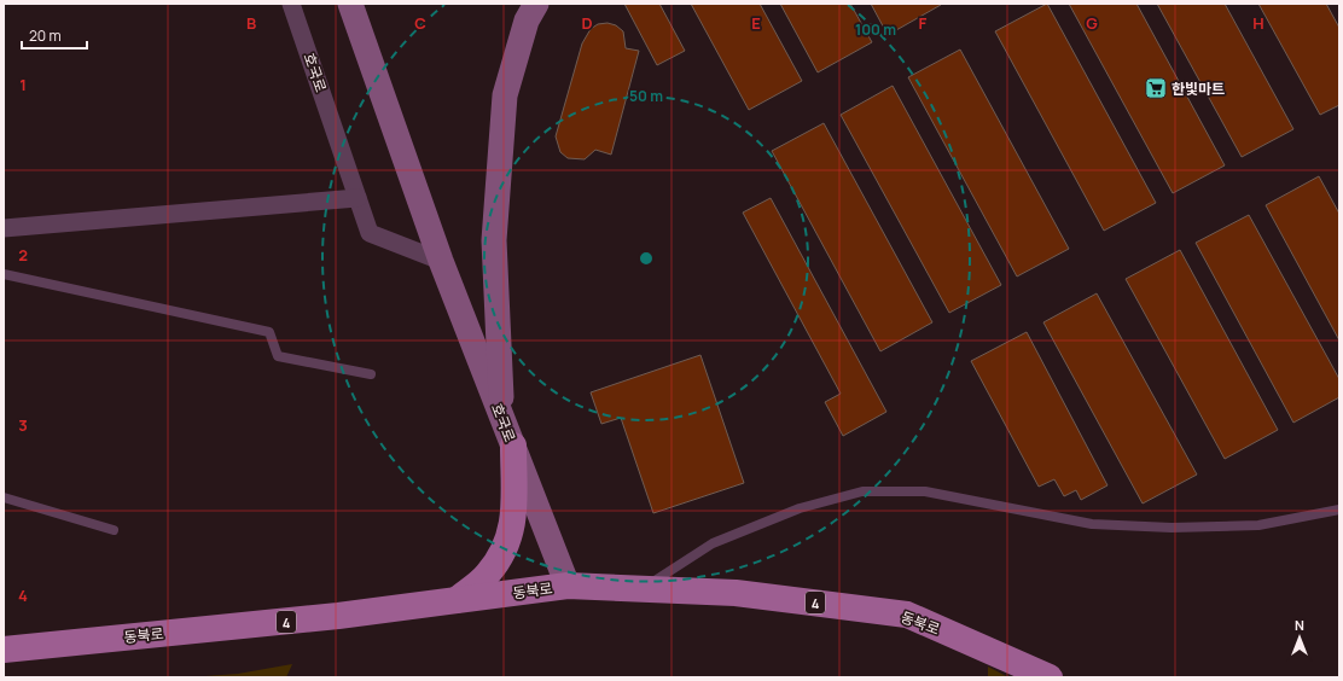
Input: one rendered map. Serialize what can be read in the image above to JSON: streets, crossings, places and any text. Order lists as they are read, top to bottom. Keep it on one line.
{"streets":{"main road":["호국로","동북로","4"]},"crossings":[["호국로","동북로"]],"places":{"supermarket":["한빛마트"]},"scale_bar":"20 m","north":"top","grid":{"columns":["B","C","D","E","F","G","H"],"rows":["1","2","3","4"]},"rings":["100 m","50 m"]}
